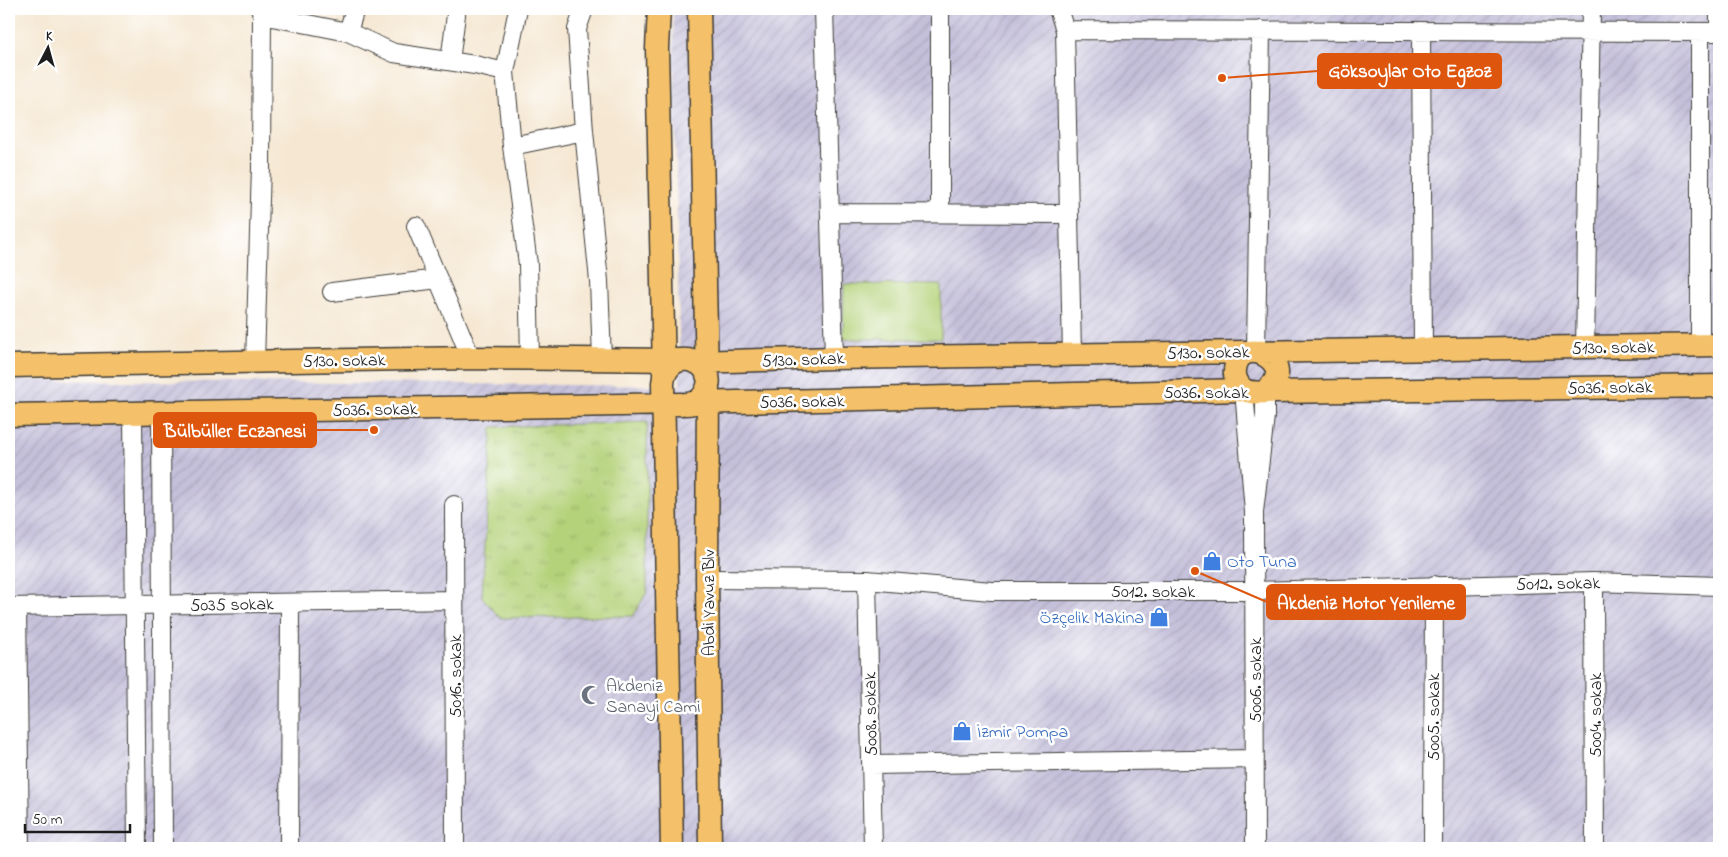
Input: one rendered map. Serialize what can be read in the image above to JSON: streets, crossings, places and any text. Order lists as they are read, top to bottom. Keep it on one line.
{"streets":{"main road":["5130. sokak","5036. sokak","Abdi Yavuz Blv"],"street":["5012. sokak","5035 sokak","5016. sokak","5006. sokak","5008. sokak","5004. sokak","5005. sokak"]},"crossings":[["5130. sokak","5036. sokak"],["5130. sokak","Abdi Yavuz Blv"],["5036. sokak","Abdi Yavuz Blv"],["5036. sokak","5006. sokak"],["5012. sokak","Abdi Yavuz Blv"],["5012. sokak","5006. sokak"],["5012. sokak","5008. sokak"],["5012. sokak","5004. sokak"],["5012. sokak","5005. sokak"],["5035 sokak","5016. sokak"]],"places":{"other":["Göksoylar Oto Egzoz","Bülbüller Eczanesi","Akdeniz Motor Yenileme"],"shop":["Oto Tuna","Özçelik Makina","İzmir Pompa"],"mosque":["Akdeniz Sanayi Cami"]},"scale_bar":"50 m","north":"top"}
